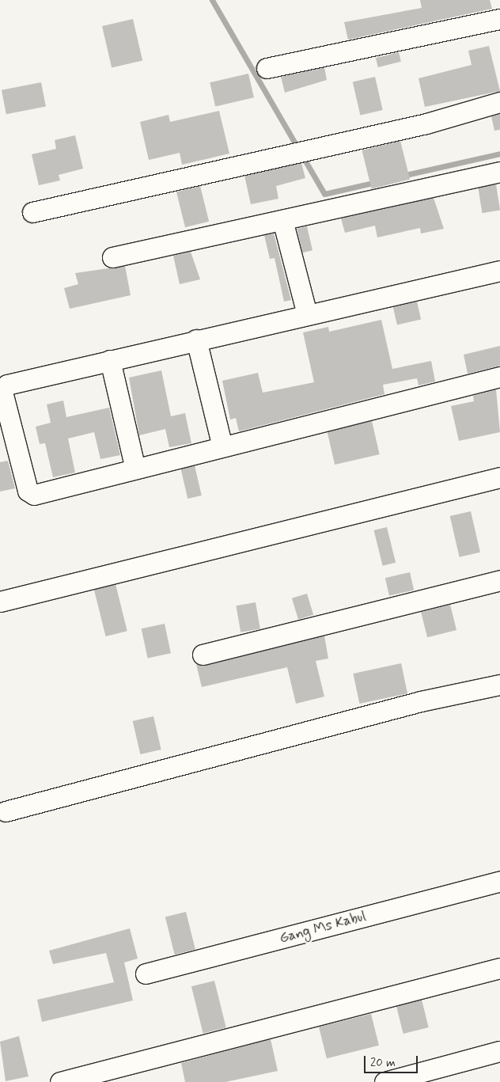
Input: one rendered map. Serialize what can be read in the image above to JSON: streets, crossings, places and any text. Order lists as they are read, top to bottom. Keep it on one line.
{"streets":{"street":["Gang Ms Kabul"]},"scale_bar":"20 m"}
